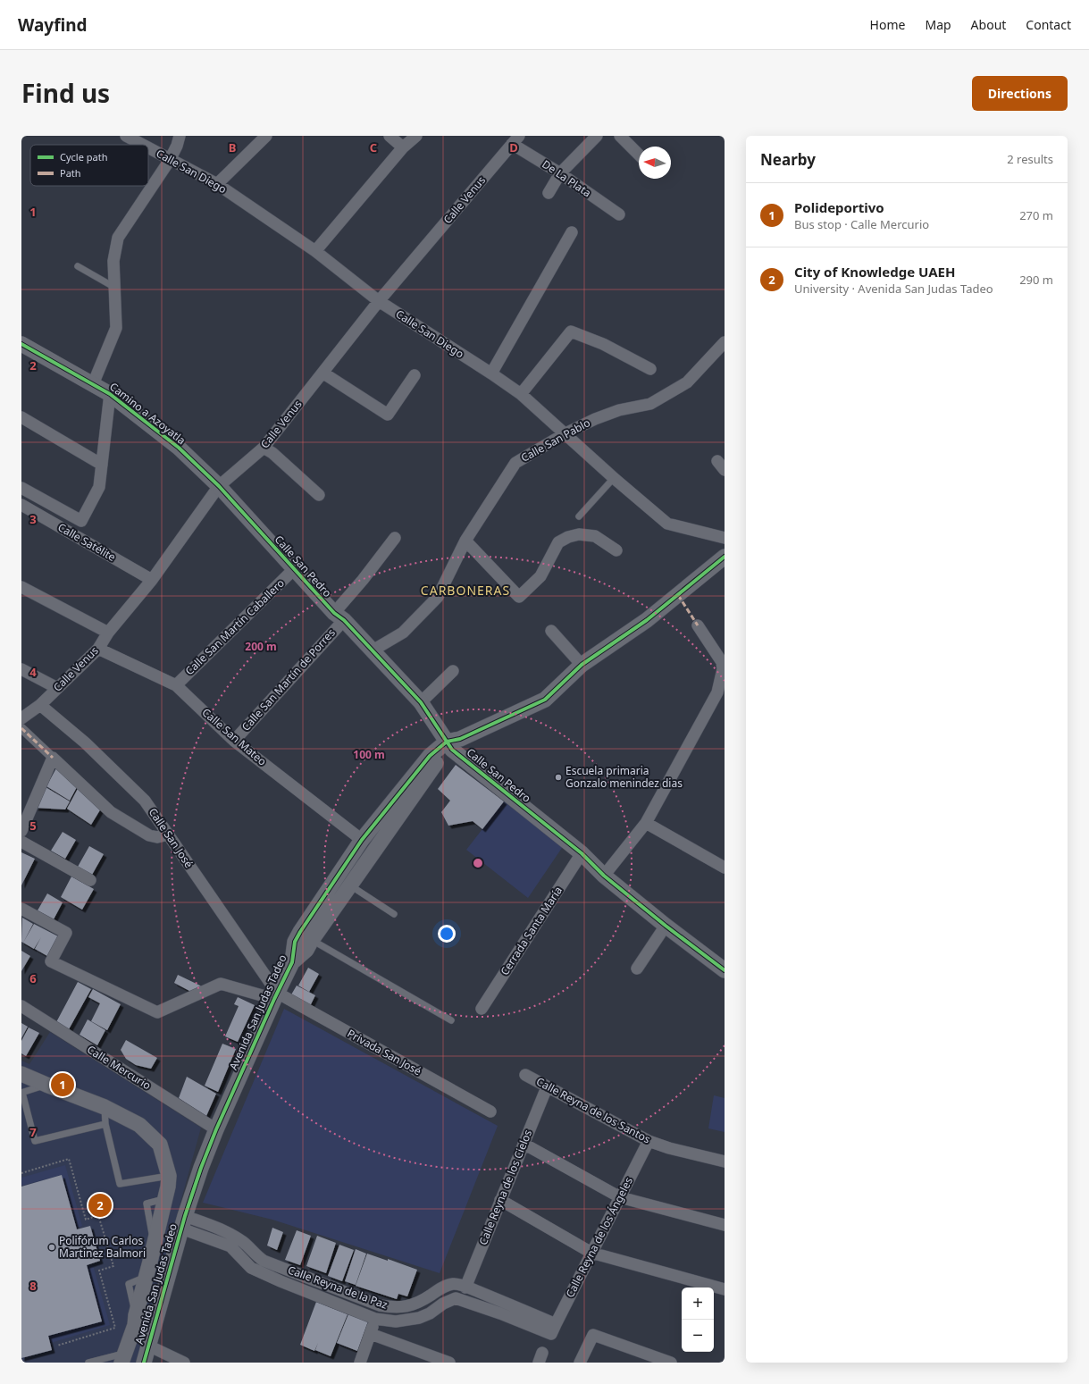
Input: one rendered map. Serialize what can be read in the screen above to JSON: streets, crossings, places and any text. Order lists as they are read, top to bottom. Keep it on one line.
{"streets":{"street":["Calle San Diego","De La Plata","Calle Venus","Camino a Azoyatla","Calle San Pablo","Calle Satélite","Calle San Pedro","Calle San Martín Caballero","Calle San Martín de Porres","Calle San Mateo","Calle San José","Cerrada Santa María","Avenida San Judas Tadeo","Privada San José","Calle Mercurio","Calle Reyna de los Santos","Calle Reyna de los Cielos","Calle Reyna de los Ángeles","Calle Reyna de la Paz"]},"crossings":[["Calle San Diego","Calle Venus"],["Calle San Diego","Calle San Pablo"],["De La Plata","Calle Venus"],["Calle Venus","Camino a Azoyatla"],["Calle Venus","Calle Satélite"],["Calle Venus","Calle San Pedro"],["Calle Venus","Calle San Mateo"],["Calle Venus","Calle San José"],["Camino a Azoyatla","Calle San Pedro"],["Calle San Pablo","Calle San Pedro"],["Calle San Pedro","Calle San Martín Caballero"],["Calle San Pedro","Calle San Martín de Porres"],["Calle San Pedro","Cerrada Santa María"],["Calle San Pedro","Avenida San Judas Tadeo"],["Calle San Martín Caballero","Calle San Mateo"],["Calle San Martín de Porres","Calle San Mateo"],["Calle San Mateo","Avenida San Judas Tadeo"],["Calle San José","Avenida San Judas Tadeo"],["Calle San José","Privada San José"],["Avenida San Judas Tadeo","Privada San José"],["Avenida San Judas Tadeo","Calle Mercurio"],["Avenida San Judas Tadeo","Calle Reyna de la Paz"],["Calle Reyna de los Santos","Calle Reyna de los Cielos"],["Calle Reyna de los Santos","Calle Reyna de los Ángeles"],["Calle Reyna de los Cielos","Calle Reyna de la Paz"],["Calle Reyna de los Ángeles","Calle Reyna de la Paz"]],"districts":["CARBONERAS"],"places":["Escuela primaria Gonzalo menindez dias","Polifórum Carlos Martinez Balmori"],"legend":["Cycle path","Path"],"north":"left","page":{"header":"Wayfind","nav":["Home","Map","About","Contact"],"title":"Find us","buttons":"Directions","heading":["Nearby","2 results"],"list":[{"mark":"1","name":"Polideportivo","note":"Bus stop · Calle Mercurio","value":"270 m"},{"mark":"2","name":"City of Knowledge UAEH","note":"University · Avenida San Judas Tadeo","value":"290 m"}],"pins":["1","2"],"map_buttons":["+","−"]},"grid":{"columns":["B","C","D"],"rows":["1","2","3","4","5","6","7","8"]},"rings":["200 m","100 m"]}
